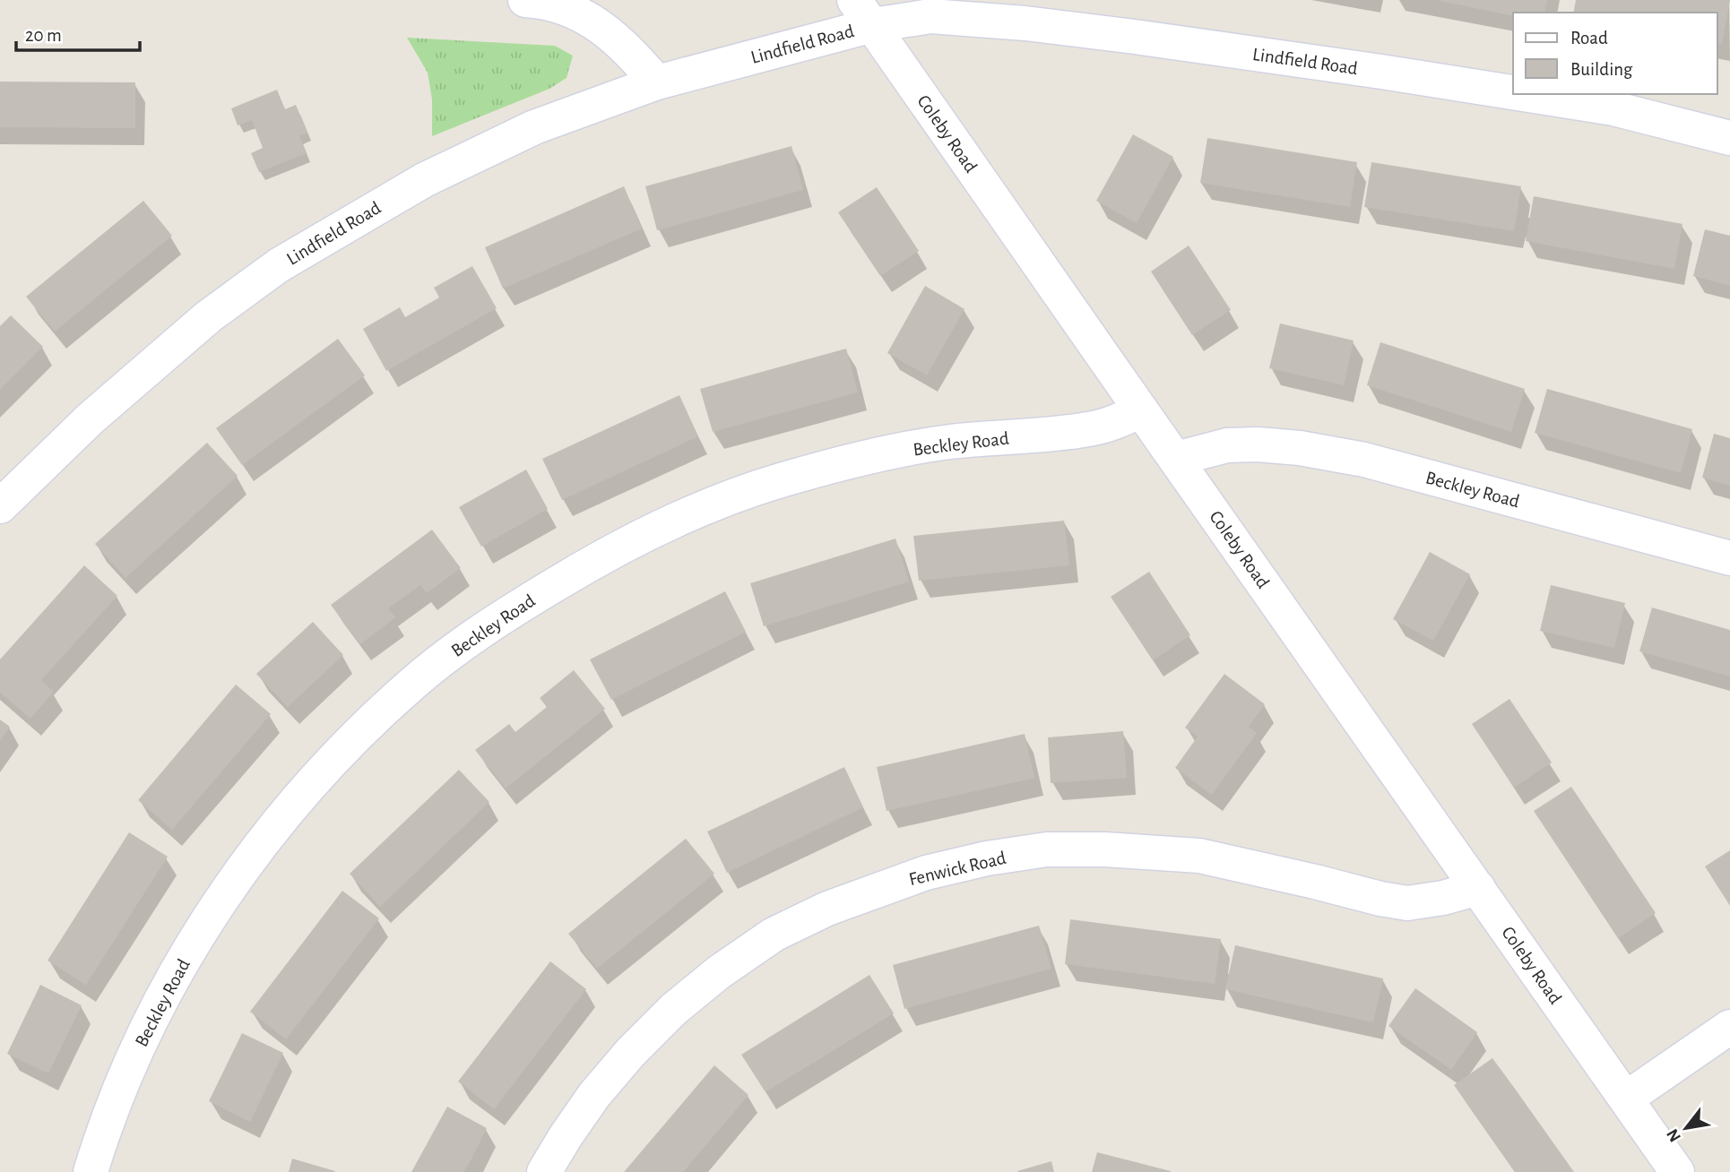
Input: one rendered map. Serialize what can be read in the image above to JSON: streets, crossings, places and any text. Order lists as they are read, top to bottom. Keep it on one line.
{"streets":{"street":["Lindfield Road","Coleby Road","Beckley Road","Fenwick Road"]},"crossings":[["Lindfield Road","Coleby Road"],["Coleby Road","Beckley Road"],["Coleby Road","Fenwick Road"]],"legend":["Road","Building"],"scale_bar":"20 m","north":"bottom left"}
